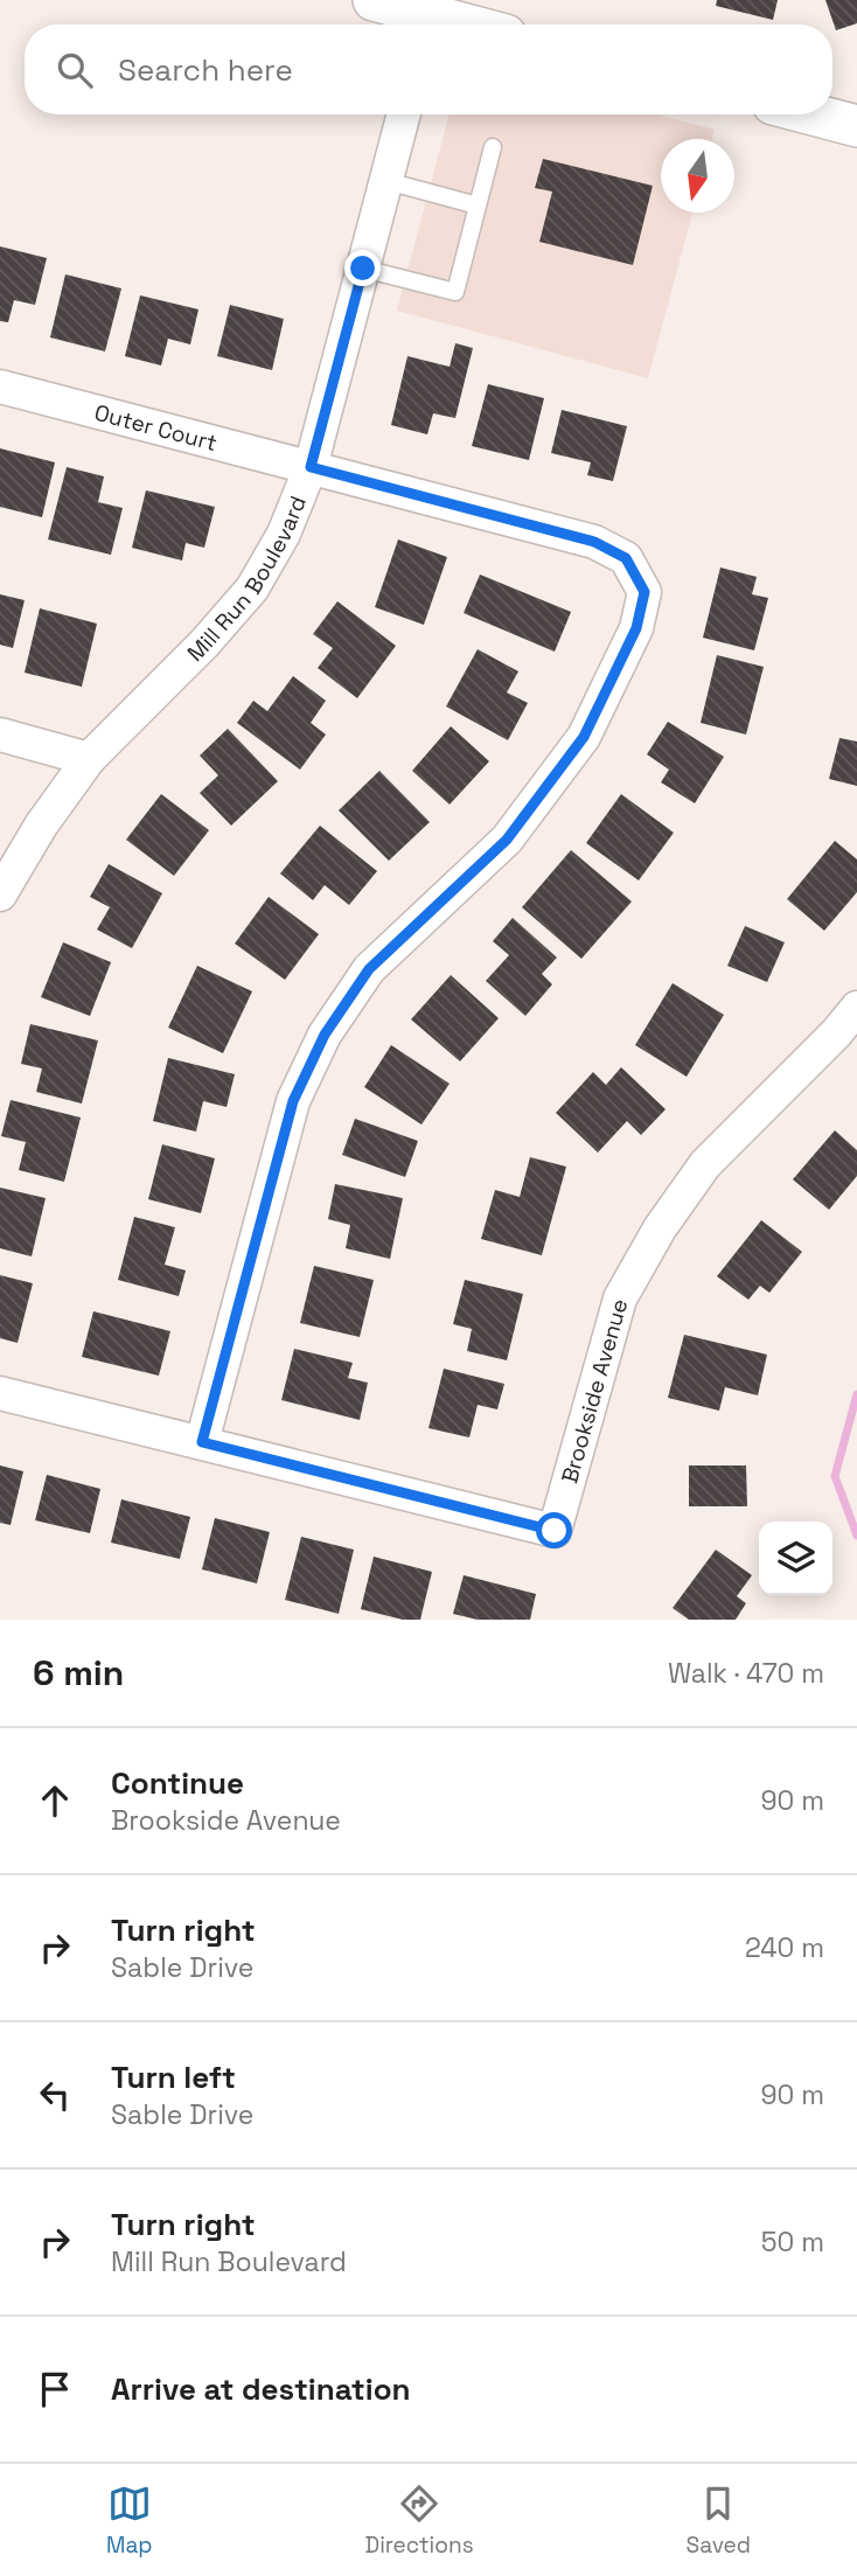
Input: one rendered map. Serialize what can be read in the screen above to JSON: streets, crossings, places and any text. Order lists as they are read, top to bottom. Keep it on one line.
{"streets":{"street":["Outer Court","Mill Run Boulevard","Brookside Avenue"]},"crossings":[["Outer Court","Mill Run Boulevard"],["Outer Court","Brookside Avenue"]],"north":"bottom","page":{"search":"Search here","heading":["6 min","Walk · 470 m"],"list":[["Continue","Brookside Avenue","90 m"],["Turn right","Sable Drive","240 m"],["Turn left","Sable Drive","90 m"],["Turn right","Mill Run Boulevard","50 m"],"Arrive at destination"],"nav":["Map","Directions","Saved"]}}
